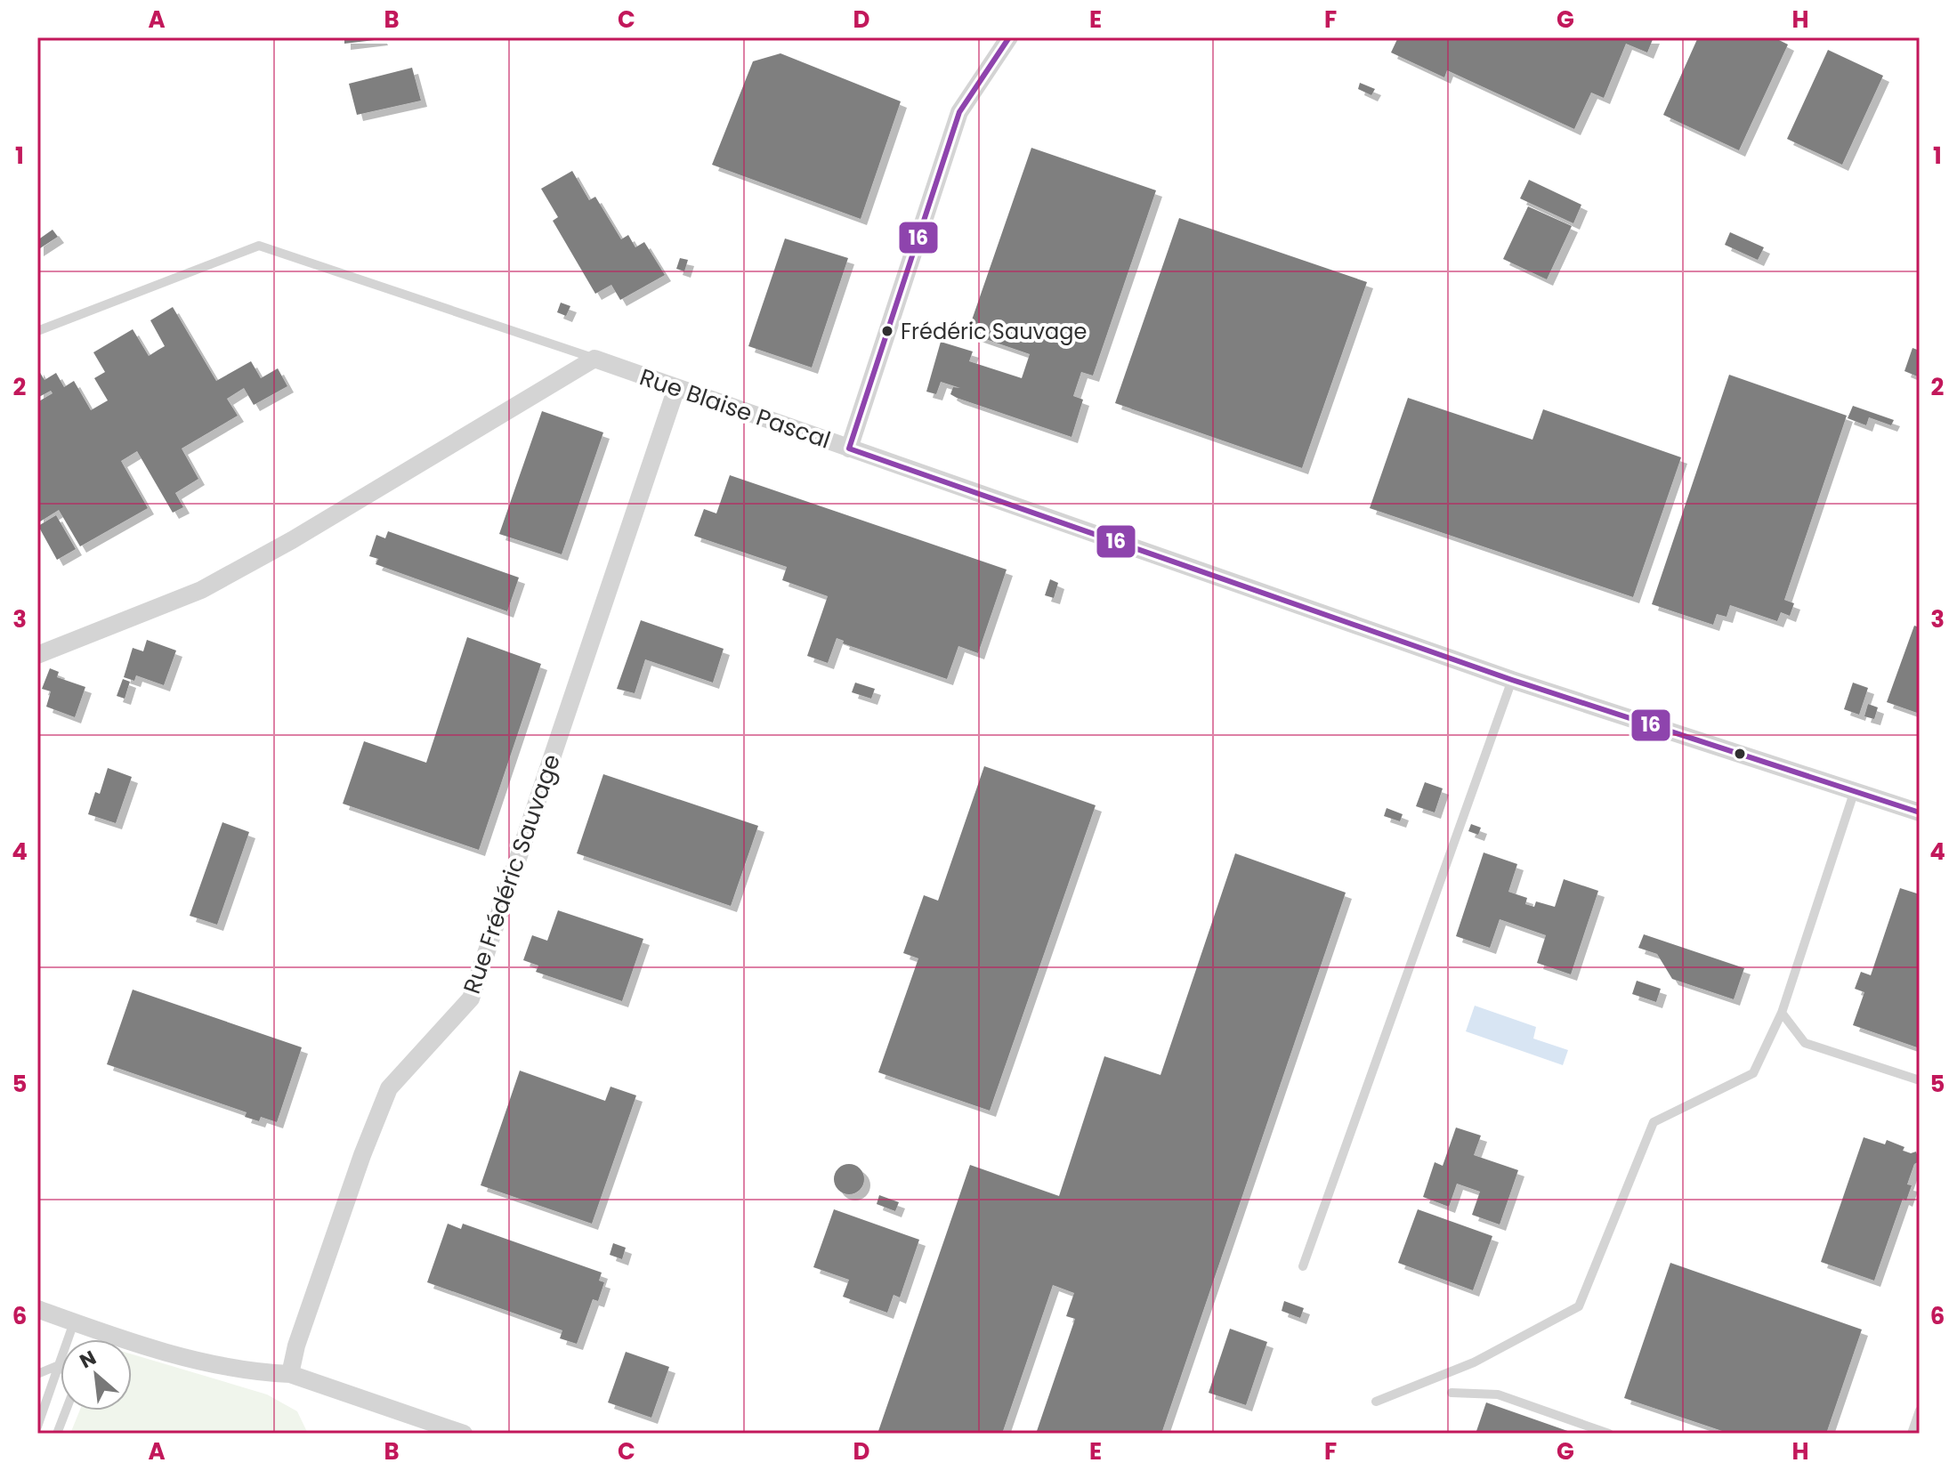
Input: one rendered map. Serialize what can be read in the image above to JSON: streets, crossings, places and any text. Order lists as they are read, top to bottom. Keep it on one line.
{"streets":{"street":["Rue Blaise Pascal","Rue Frédéric Sauvage"]},"crossings":[["Rue Blaise Pascal","Rue Frédéric Sauvage"]],"places":["Frédéric Sauvage"],"lines":["transit line 16"],"north":"top left","grid":{"columns":["A","B","C","D","E","F","G","H"],"rows":["1","2","3","4","5","6"]}}
